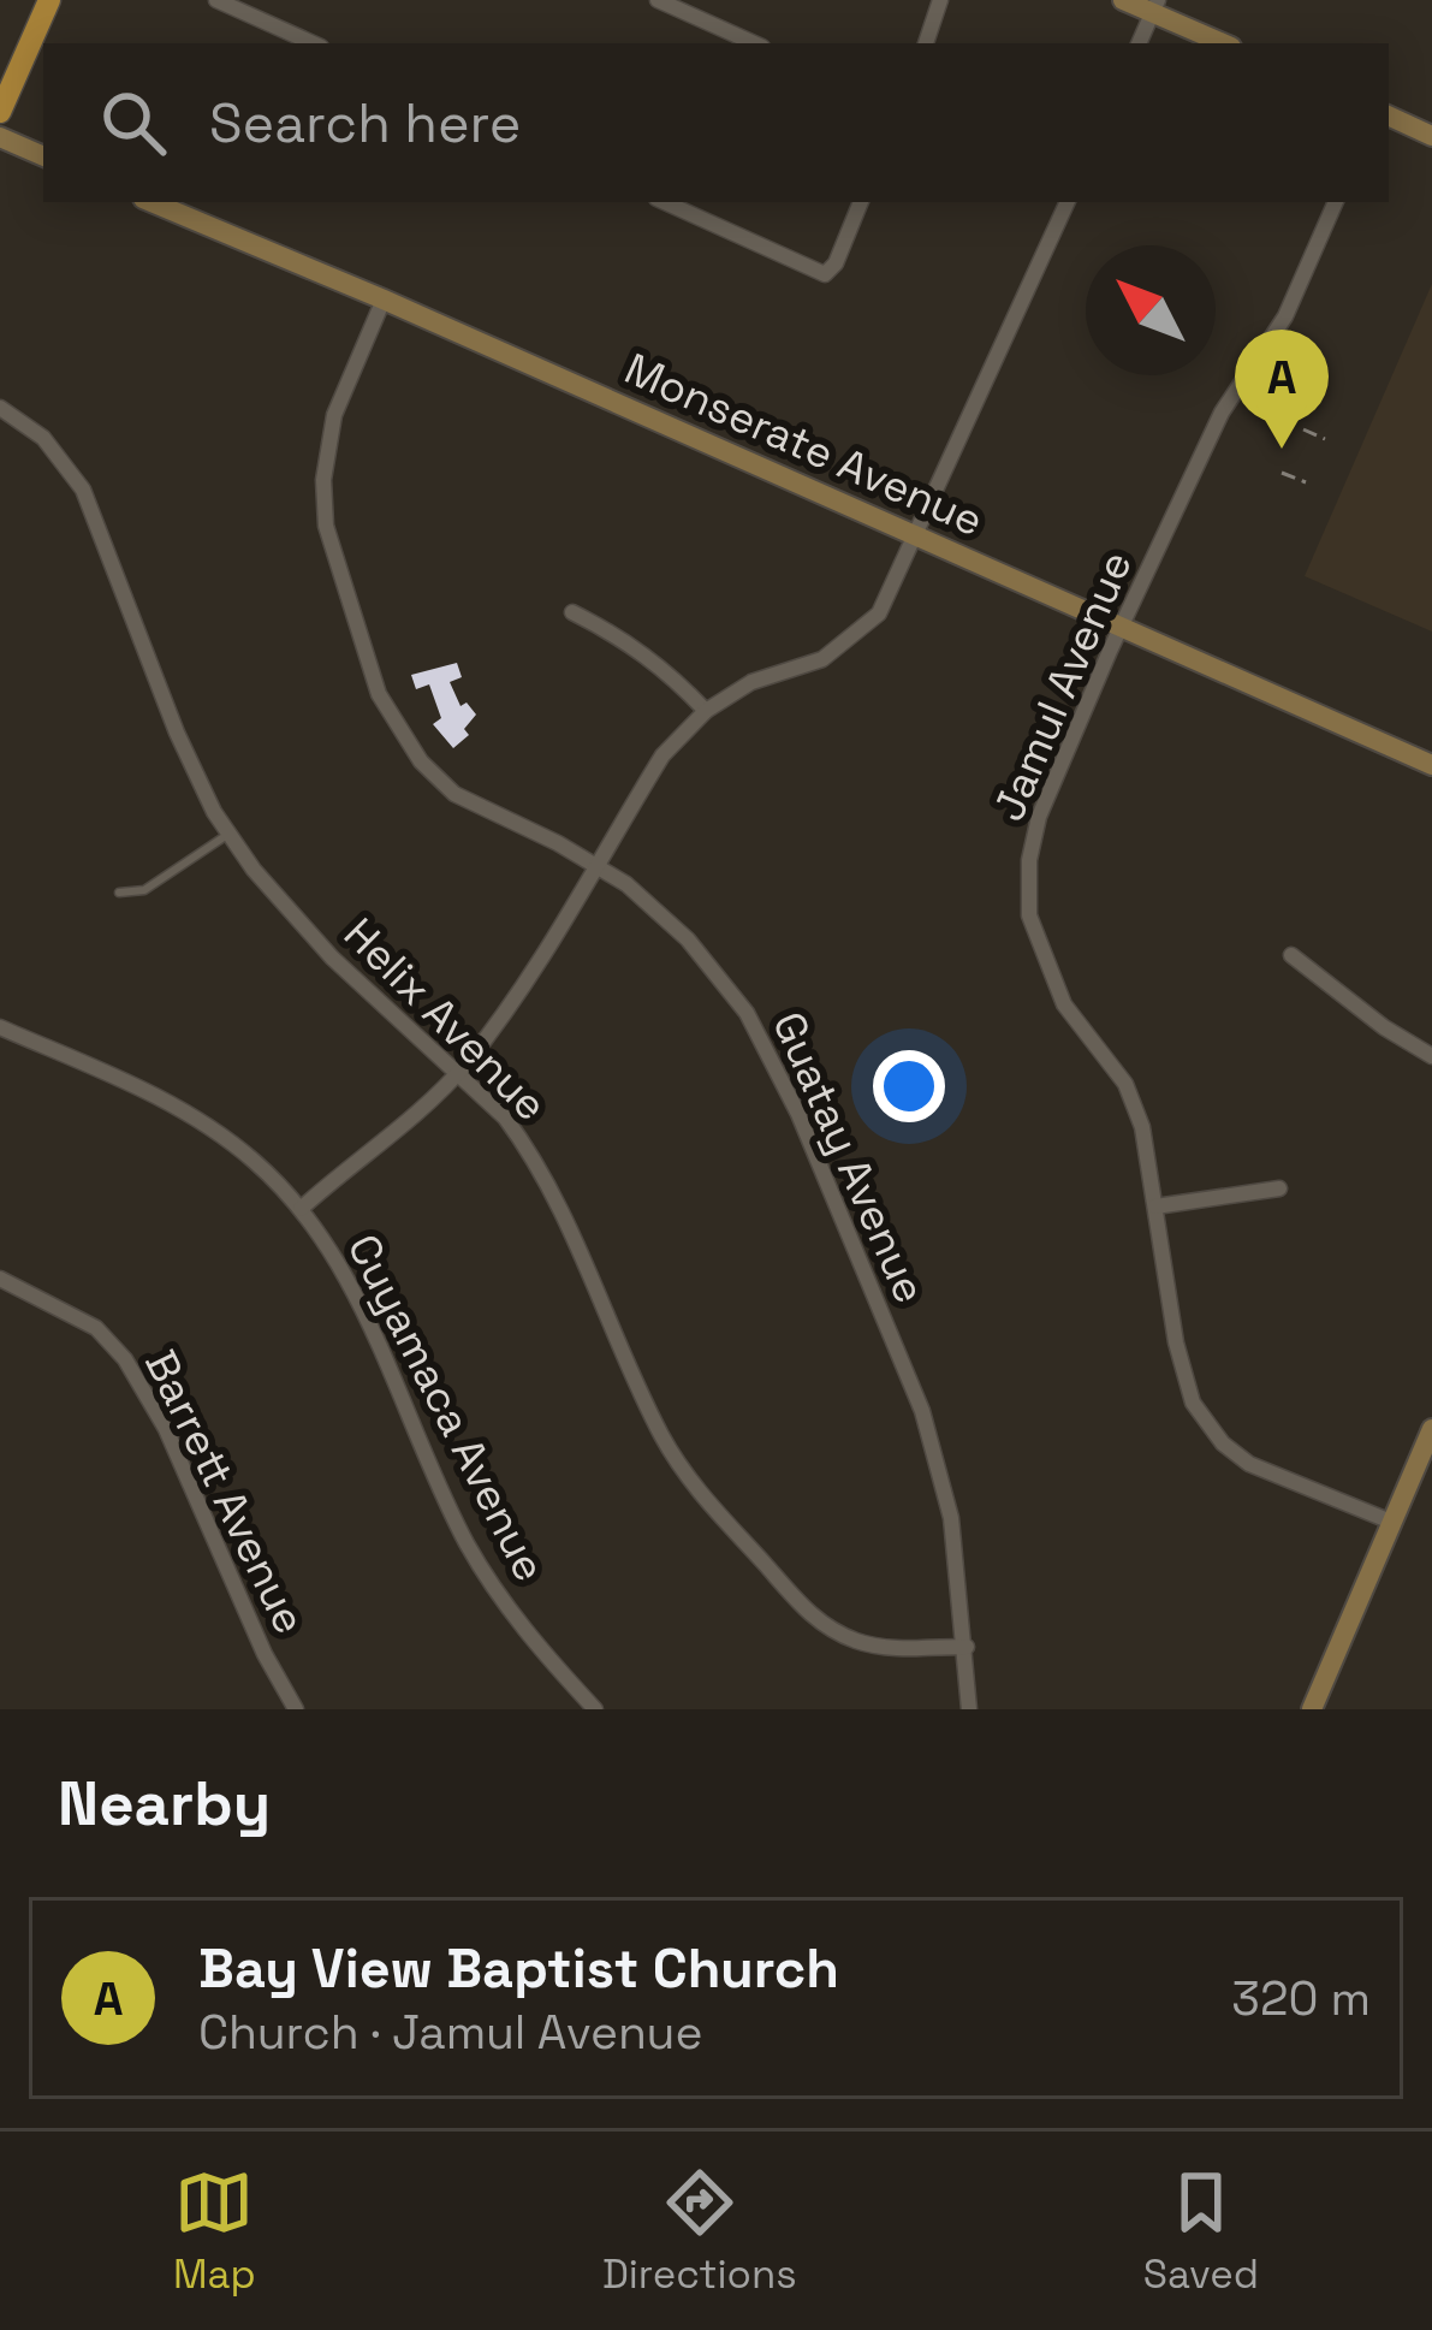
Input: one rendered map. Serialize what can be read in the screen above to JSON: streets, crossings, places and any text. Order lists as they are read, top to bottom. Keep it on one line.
{"streets":{"street":["Monserate Avenue","Jamul Avenue","Helix Avenue","Guatay Avenue","Cuyamaca Avenue","Barrett Avenue"]},"crossings":[["Monserate Avenue","Jamul Avenue"],["Monserate Avenue","Guatay Avenue"],["Helix Avenue","Guatay Avenue"]],"north":"top left","page":{"search":"Search here","pins":"A","heading":"Nearby","list":[{"mark":"A","name":"Bay View Baptist Church","note":"Church · Jamul Avenue","value":"320 m"}],"nav":["Map","Directions","Saved"]}}
